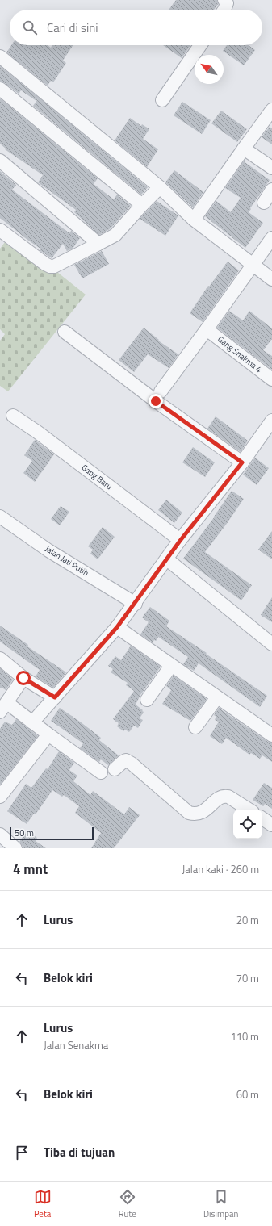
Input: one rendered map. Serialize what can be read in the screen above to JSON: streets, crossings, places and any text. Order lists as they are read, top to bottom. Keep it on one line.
{"streets":{"street":["Gang Snakma 4","Gang Baru","Jalan Jati Putih"]},"scale_bar":"50 m","north":"top left","page":{"search":"Cari di sini","scale":"50 m","heading":["4 mnt","Jalan kaki · 260 m"],"list":[["Lurus","20 m"],["Belok kiri","70 m"],["Lurus","Jalan Senakma","110 m"],["Belok kiri","60 m"],"Tiba di tujuan"],"nav":["Peta","Rute","Disimpan"]}}
